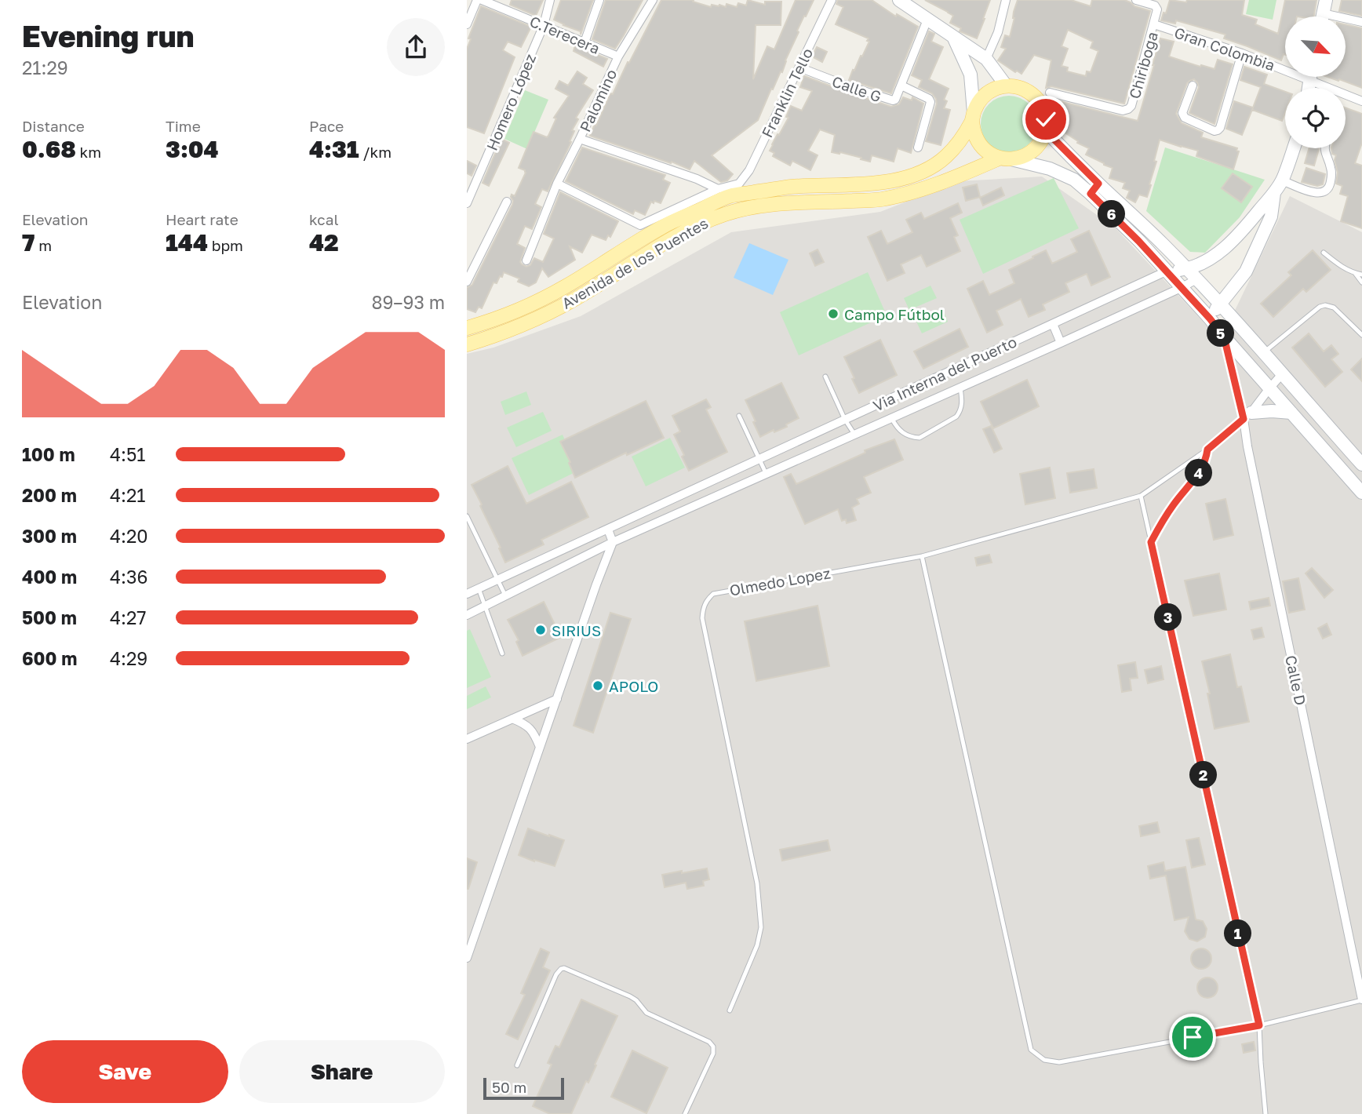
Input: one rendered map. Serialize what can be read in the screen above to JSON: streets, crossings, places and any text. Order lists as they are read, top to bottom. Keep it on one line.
{"streets":{"main road":["Avenida de los Puentes","Via Interna del Puerto"],"street":["C.Terecera","Gran Colombia","Chiriboga","Calle G","Franklin Tello","Palomino","Homero López","Calle D"],"lane":["Olmedo Lopez"]},"crossings":[["C.Terecera","Palomino"],["C.Terecera","Homero López"],["Gran Colombia","Chiriboga"],["Calle G","Franklin Tello"],["Olmedo Lopez","Calle D"]],"places":["Campo Fútbol","SIRIUS","APOLO"],"scale_bar":"50 m","north":"bottom right","page":{"heading":["Evening run","21:29"],"stats":[["Distance","0.68 km"],["Time","3:04"],["Pace","4:31 /km"],["Elevation","7 m"],["Heart rate","144 bpm"],["kcal","42"]],"pins":["6","5","4","3","2","1"],"chart":["Elevation","89–93 m"],"list":[{"name":"100 m","note":"4:51"},{"name":"200 m","note":"4:21"},{"name":"300 m","note":"4:20"},{"name":"400 m","note":"4:36"},{"name":"500 m","note":"4:27"},{"name":"600 m","note":"4:29"}],"buttons":["Save","Share"],"scale":"50 m"}}
